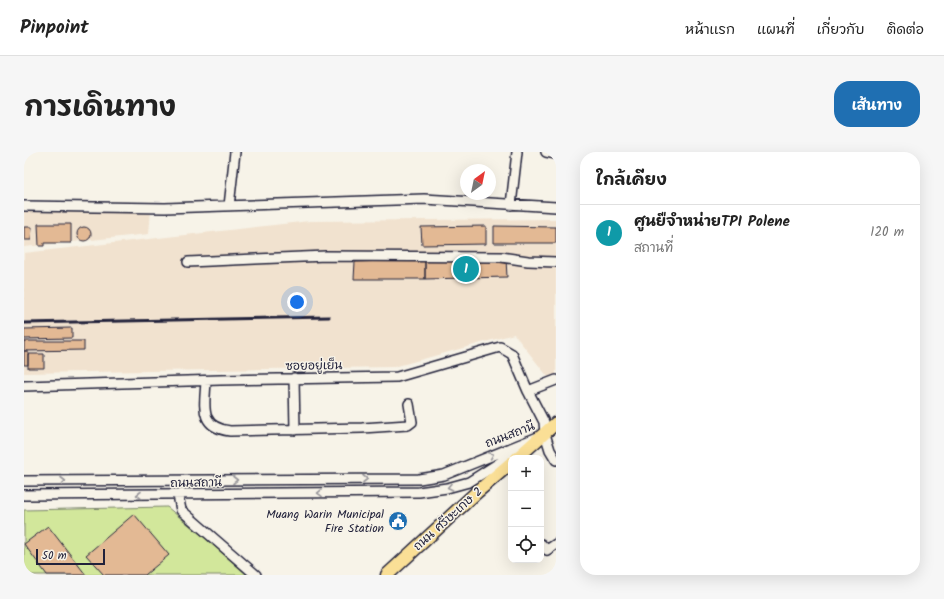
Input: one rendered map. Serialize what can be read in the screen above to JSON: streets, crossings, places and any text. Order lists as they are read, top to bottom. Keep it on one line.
{"streets":{"main road":["ถนน ศรีษะเกษ 2"],"street":["ซอยอยู่เย็น","ถนนสถานี"]},"crossings":[["ซอยอยู่เย็น","ถนนสถานี"]],"places":{"public building":["Muang Warin Municipal Fire Station"]},"scale_bar":"50 m","north":"top right","page":{"header":"Pinpoint","nav":["หน้าแรก","แผนที่","เกี่ยวกับ","ติดต่อ"],"title":"การเดินทาง","buttons":"เส้นทาง","heading":"ใกล้เคียง","list":[{"mark":"1","name":"ศูนยืจำหน่ายTPI Polene","note":"สถานที่","value":"120 m"}],"pins":"1","map_buttons":["+","−"],"scale":"50 m"}}
